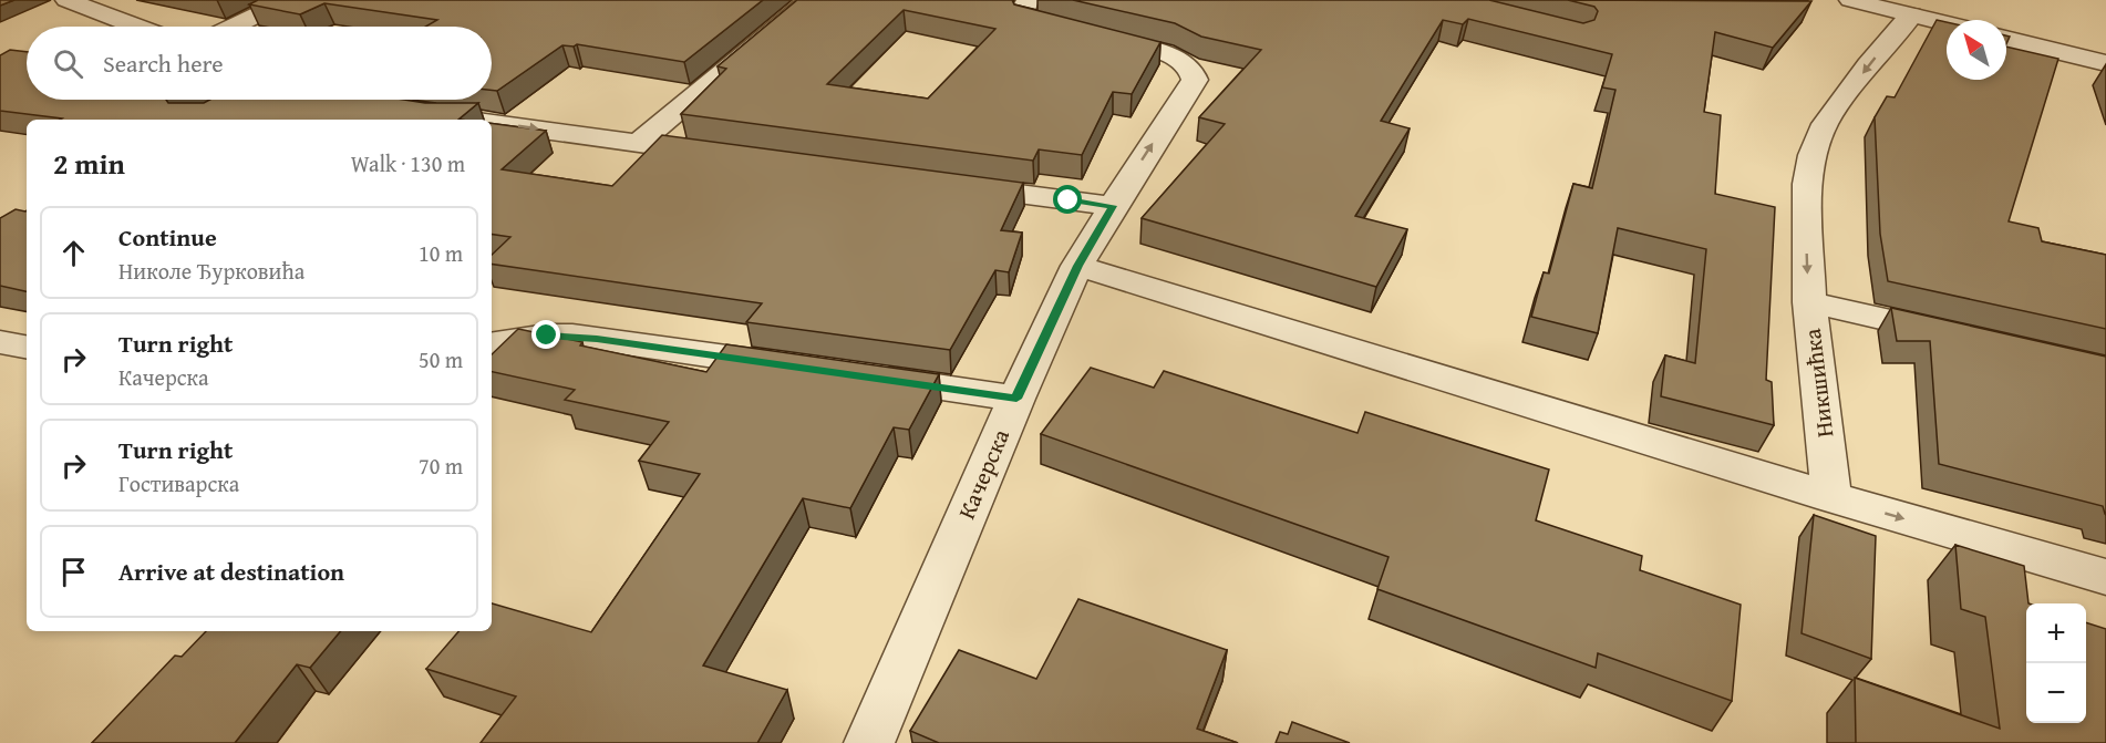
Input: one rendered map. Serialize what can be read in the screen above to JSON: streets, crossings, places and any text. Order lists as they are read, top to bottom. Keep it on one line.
{"streets":{"street":["Никшићка","Качерска"]},"one_way":["Никшићка"],"north":"top left","page":{"search":"Search here","heading":["2 min","Walk · 130 m"],"list":[["Continue","Николе Ђурковића","10 m"],["Turn right","Качерска","50 m"],["Turn right","Гостиварска","70 m"],"Arrive at destination"],"map_buttons":["+","−"]}}
